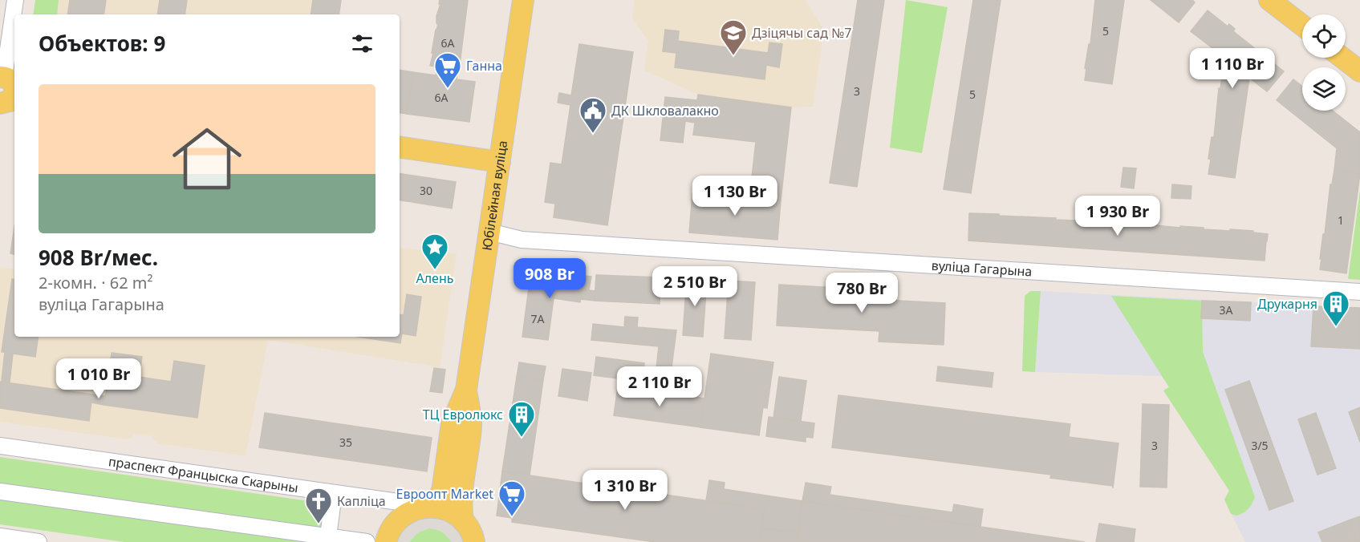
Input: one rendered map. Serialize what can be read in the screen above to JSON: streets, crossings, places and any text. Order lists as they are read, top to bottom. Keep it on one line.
{"streets":{"main road":["Юбілейная вуліца"],"street":["вуліца Гагарына","праспект Францыска Скарыны"]},"crossings":[["Юбілейная вуліца","вуліца Гагарына"],["Юбілейная вуліца","праспект Францыска Скарыны"]],"places":{"school or university":["Дзіцячы сад №7"],"supermarket":["Ганна","Евроопт Market"],"public building":["ДК Шкловалакно"],"place":["Алень"],"building":["Друкарня","ТЦ Евролюкс"],"church":["Капліца"]},"house_numbers":["5","6А","3","5","6А","30","1","3А","7А","35","3","3/5"],"page":{"heading":"Объектов: 9","price":["1 110 Br","1 130 Br","1 930 Br","908 Br","2 510 Br","780 Br","1 010 Br","2 110 Br","1 310 Br"],"list":[{"name":"908 Br/мес.","note":"2-комн. · 62 m² · вуліца Гагарына"}]}}
